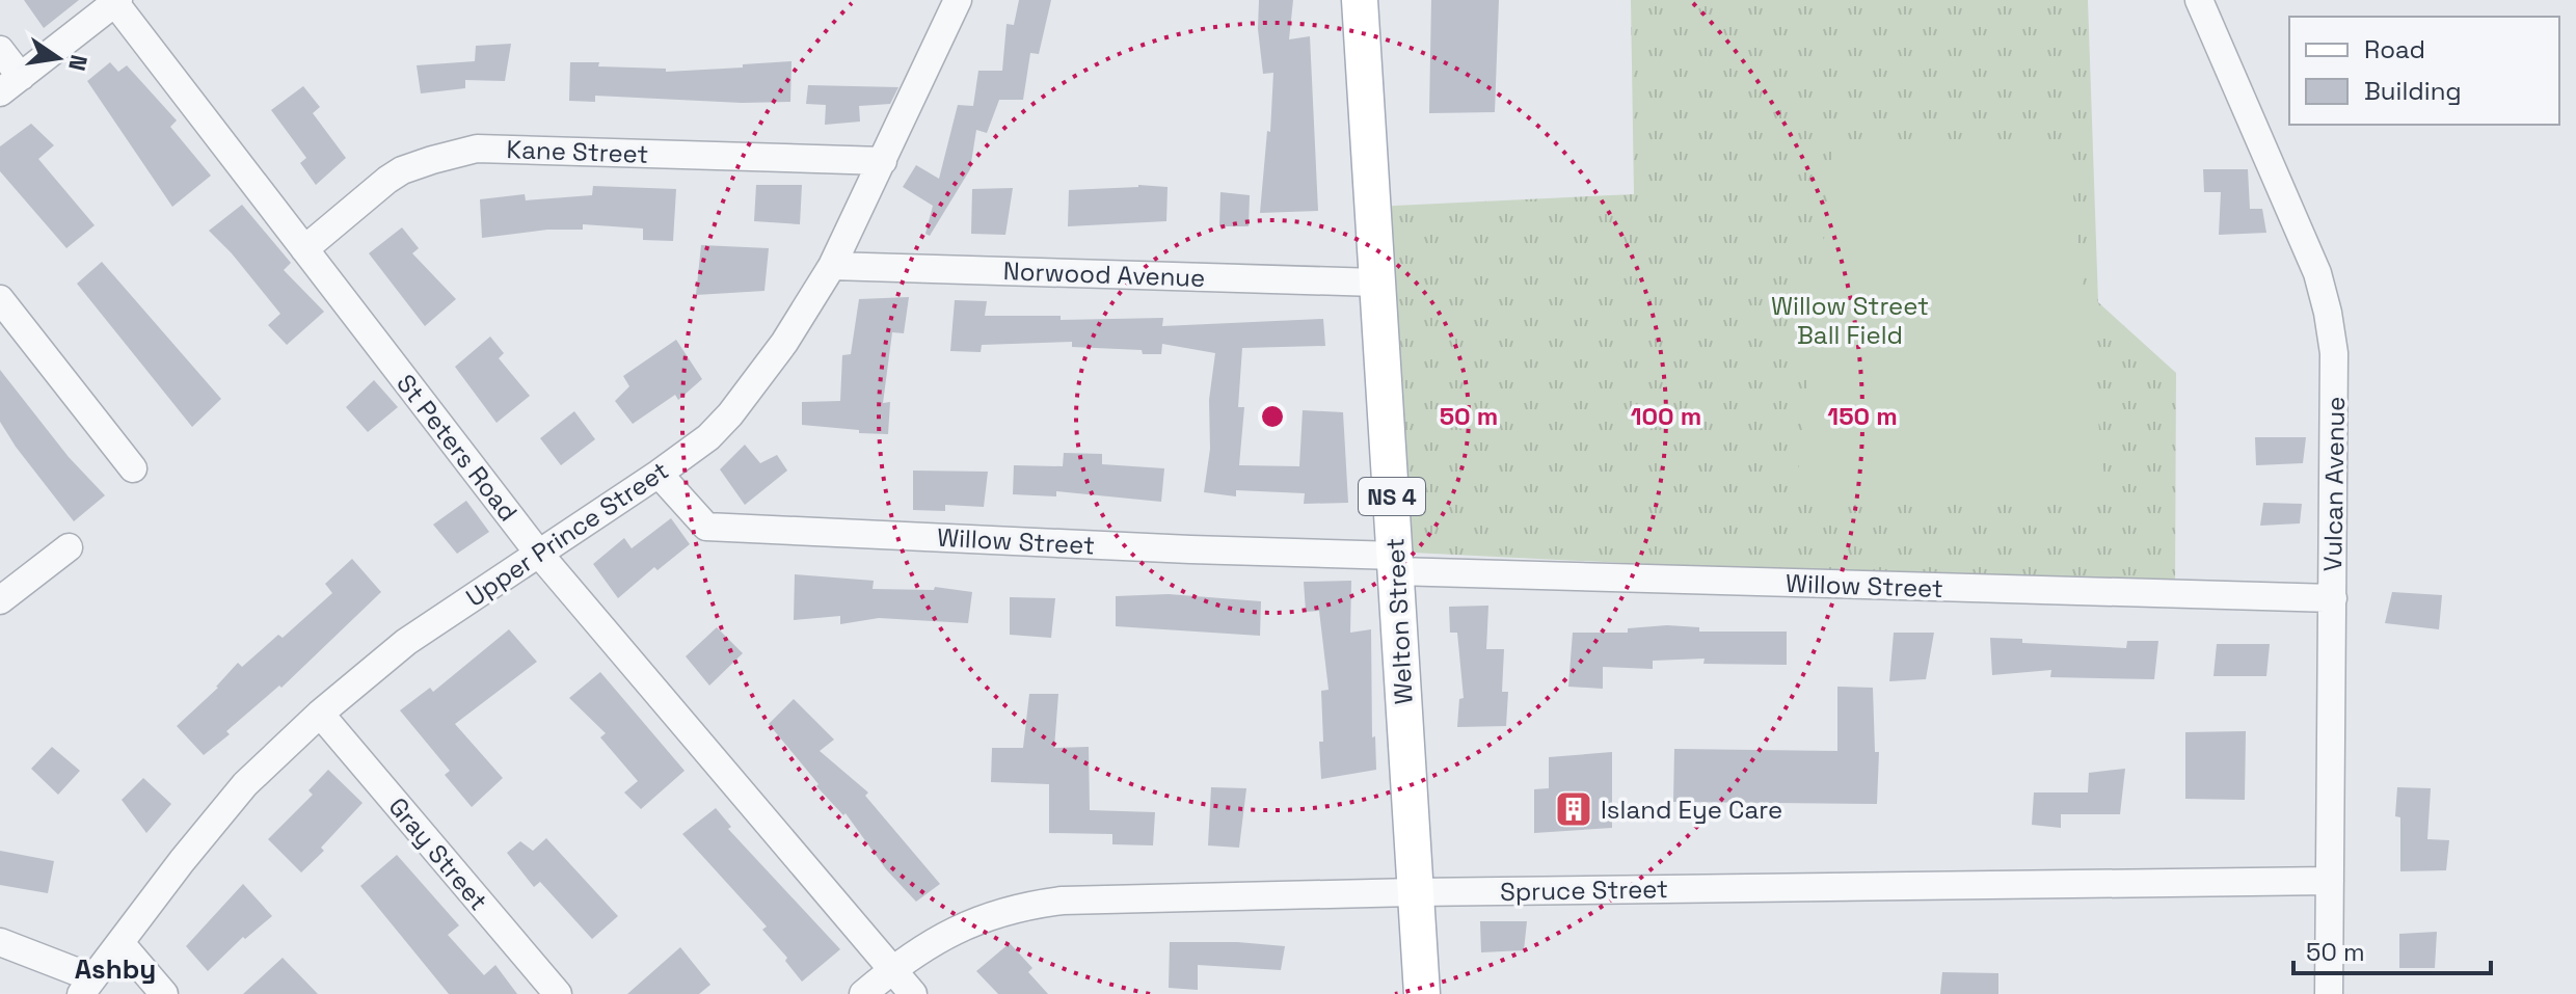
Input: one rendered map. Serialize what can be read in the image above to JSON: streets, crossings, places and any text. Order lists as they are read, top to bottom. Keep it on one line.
{"streets":{"main road":["NS 4","Welton Street"],"street":["Kane Street","Norwood Avenue","St Peters Road","Vulcan Avenue","Upper Prince Street","Willow Street","Gray Street","Spruce Street"]},"crossings":[["Kane Street","St Peters Road"],["Kane Street","Upper Prince Street"],["Norwood Avenue","Upper Prince Street"],["Norwood Avenue","Welton Street"],["St Peters Road","Upper Prince Street"],["St Peters Road","Spruce Street"],["Vulcan Avenue","Willow Street"],["Vulcan Avenue","Spruce Street"],["Upper Prince Street","Willow Street"],["Upper Prince Street","Gray Street"],["Willow Street","Welton Street"],["Welton Street","Spruce Street"]],"districts":["Ashby"],"parks":["Willow Street Ball Field"],"places":{"building":["Island Eye Care"]},"legend":["Road","Building"],"scale_bar":"50 m","north":"right","rings":["50 m","100 m","150 m"]}
